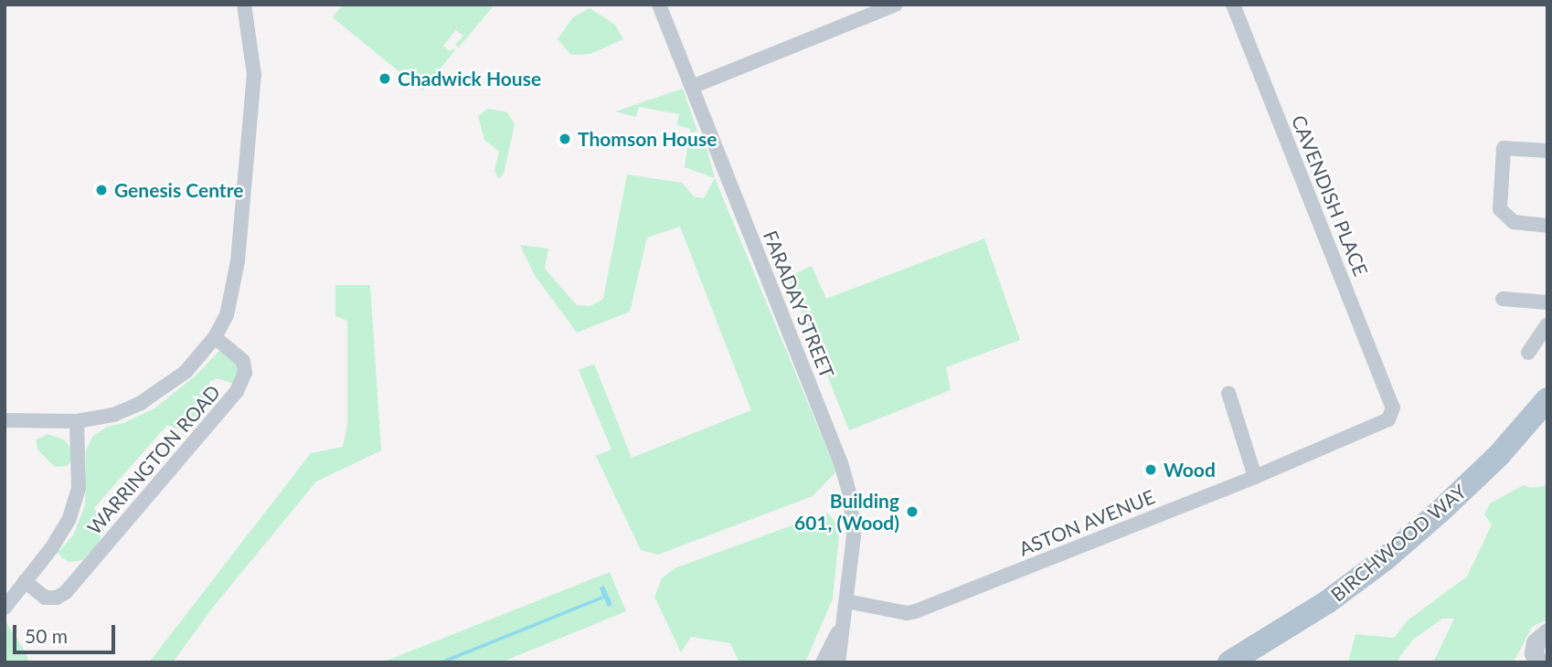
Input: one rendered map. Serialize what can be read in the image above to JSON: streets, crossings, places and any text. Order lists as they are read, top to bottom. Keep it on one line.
{"streets":{"main road":["BIRCHWOOD WAY"],"street":["CAVENDISH PLACE","FARADAY STREET","WARRINGTON ROAD","ASTON AVENUE"]},"crossings":[["CAVENDISH PLACE","ASTON AVENUE"],["FARADAY STREET","ASTON AVENUE"]],"places":["Chadwick House","Thomson House","Genesis Centre","Wood","Building 601, (Wood)"],"scale_bar":"50 m"}
